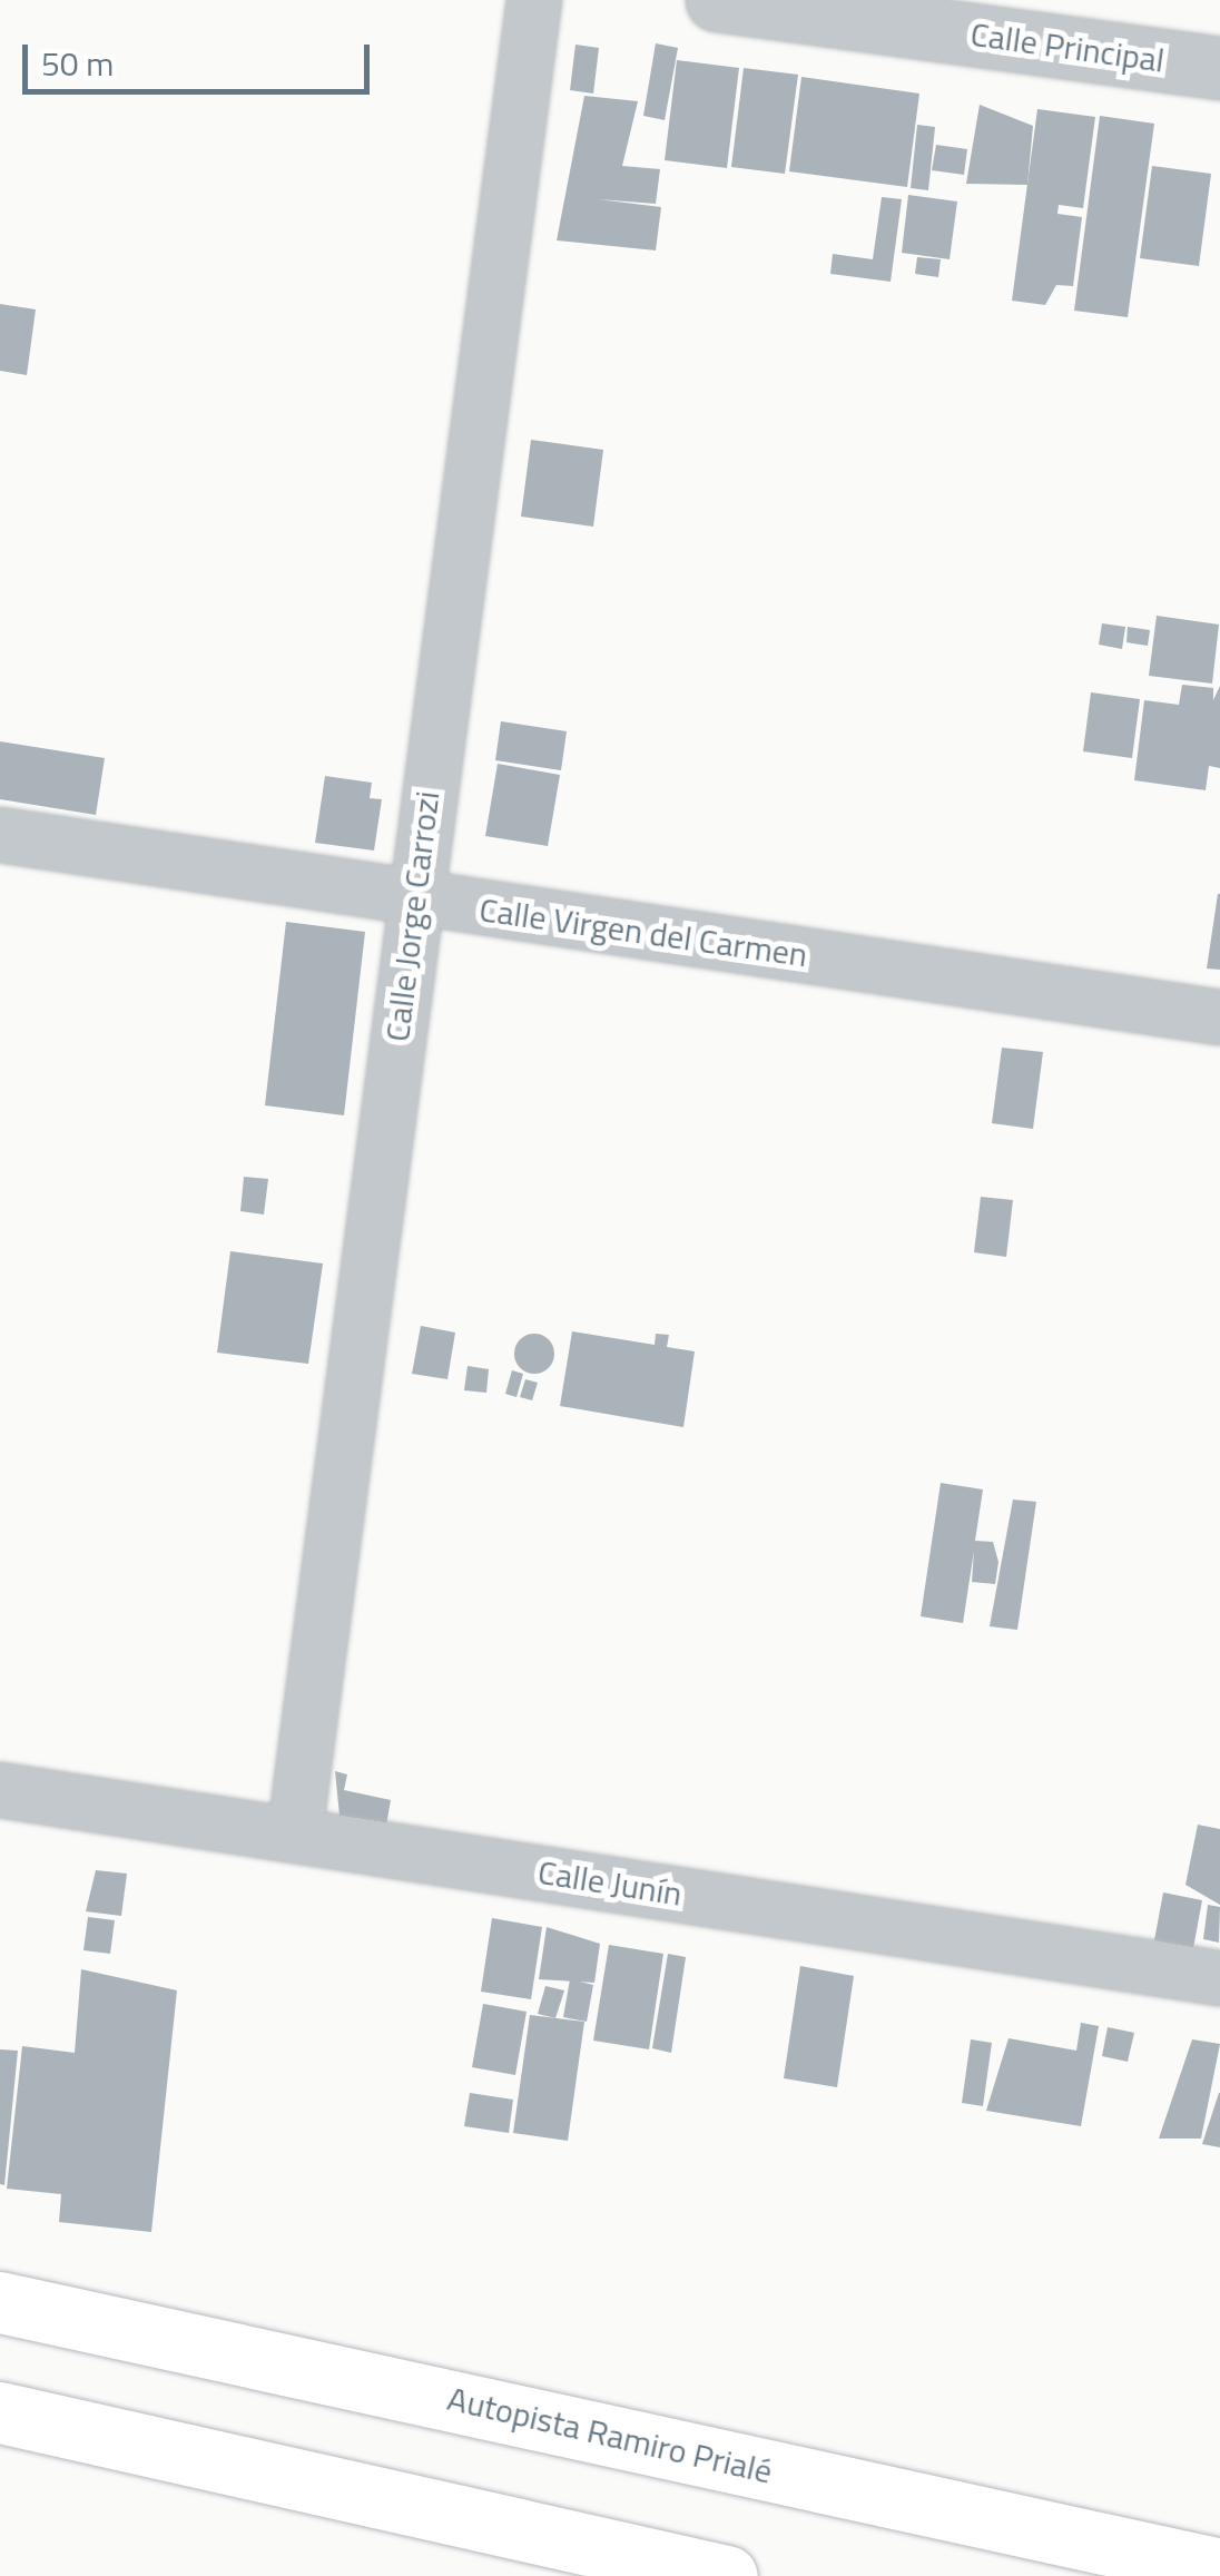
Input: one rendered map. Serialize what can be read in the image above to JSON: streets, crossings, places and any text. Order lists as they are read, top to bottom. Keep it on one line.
{"streets":{"highway":["Autopista Ramiro Prialé"],"street":["Calle Principal","Calle Jorge Carrozi","Calle Virgen del Carmen","Calle Junín"]},"crossings":[["Calle Jorge Carrozi","Calle Virgen del Carmen"],["Calle Jorge Carrozi","Calle Junín"]],"scale_bar":"50 m"}
